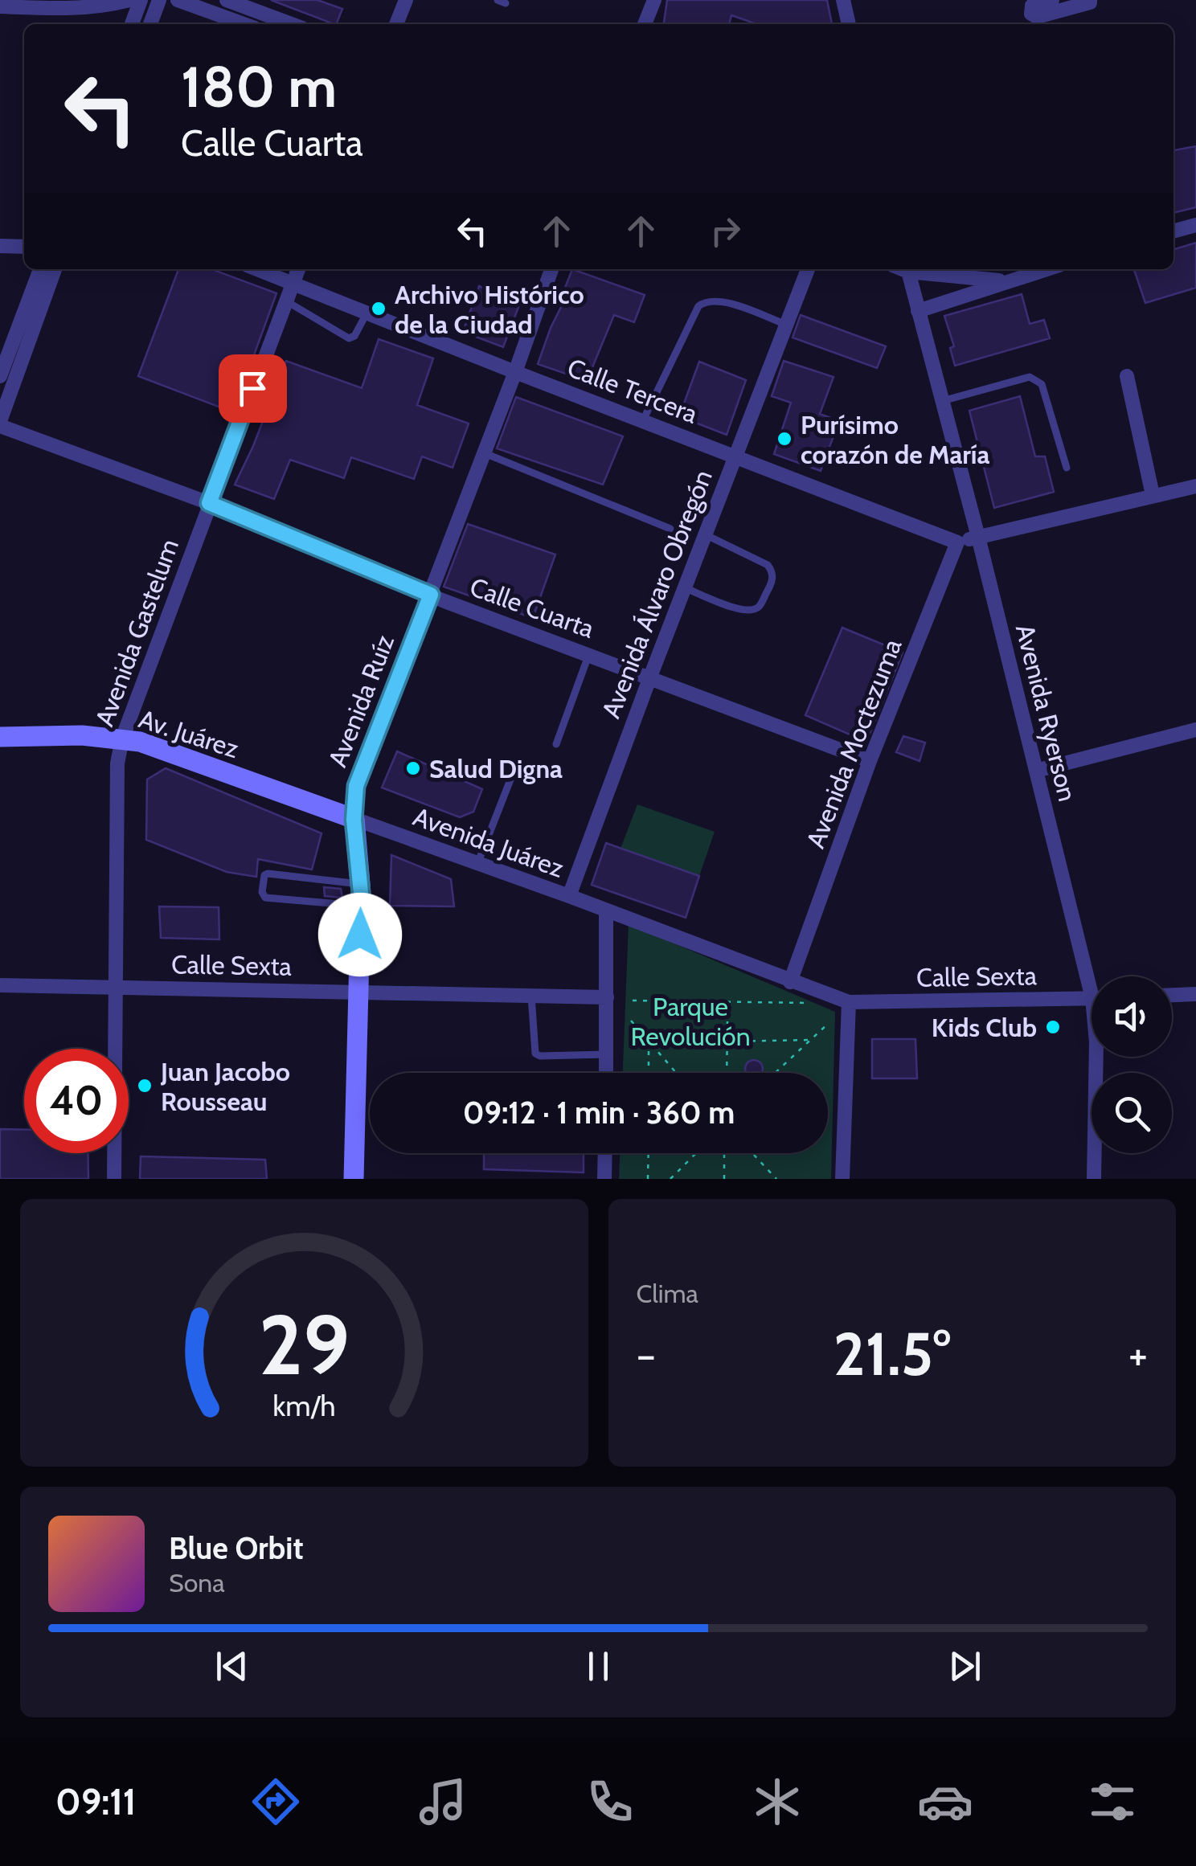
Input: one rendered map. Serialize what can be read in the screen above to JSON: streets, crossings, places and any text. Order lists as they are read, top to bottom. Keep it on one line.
{"streets":{"street":["Calle Tercera","Avenida Álvaro Obregón","Calle Cuarta","Avenida Gastelum","Avenida Ruíz","Avenida Ryerson","Av. Juárez","Avenida Moctezuma","Avenida Juárez","Calle Sexta"]},"crossings":[["Calle Tercera","Avenida Álvaro Obregón"],["Calle Tercera","Avenida Gastelum"],["Calle Tercera","Avenida Ruíz"],["Calle Tercera","Avenida Moctezuma"],["Avenida Álvaro Obregón","Calle Cuarta"],["Avenida Álvaro Obregón","Avenida Juárez"],["Calle Cuarta","Avenida Gastelum"],["Calle Cuarta","Avenida Ruíz"],["Calle Cuarta","Avenida Moctezuma"],["Avenida Gastelum","Av. Juárez"],["Avenida Gastelum","Calle Sexta"],["Avenida Ruíz","Av. Juárez"],["Avenida Ruíz","Avenida Juárez"],["Avenida Ruíz","Calle Sexta"],["Av. Juárez","Avenida Juárez"]],"parks":["Parque Revolución"],"places":["Archivo Histórico de la Ciudad","Purísimo corazón de María","Salud Digna","Kids Club","Juan Jacobo Rousseau"],"page":{"turn":["180 m","Calle Cuarta"],"limit":"40","trip":"09:12 · 1 min · 360 m","tile":"Clima","heat":["−","21.5°","+"],"song":["Blue Orbit","Sona"],"tabs":"09:11","gauge":["29","km/h"]}}
